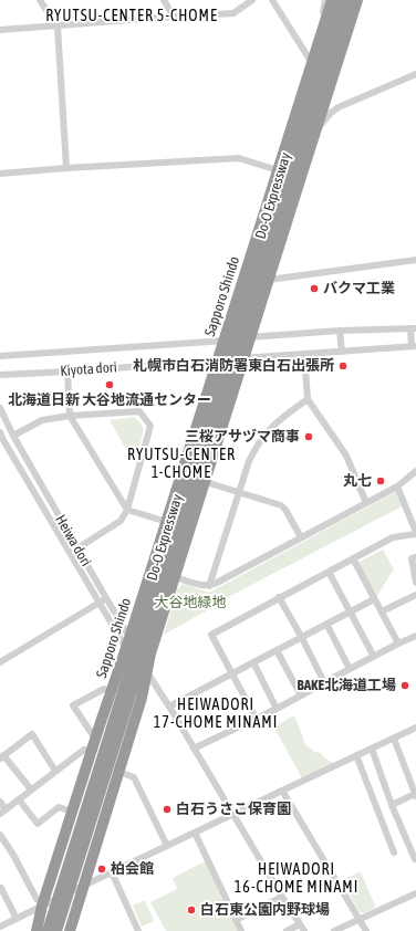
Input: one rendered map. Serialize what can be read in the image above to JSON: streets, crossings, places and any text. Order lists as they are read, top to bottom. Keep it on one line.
{"streets":{"highway":["Do-O Expressway","Sapporo Shindo"],"street":["Kiyota dori","Heiwa dori"]},"crossings":[["Sapporo Shindo","Kiyota dori"],["Sapporo Shindo","Heiwa dori"]],"districts":["RYUTSU-CENTER 5-CHOME","RYUTSU-CENTER 1-CHOME","HEIWADORI 17-CHOME MINAMI","HEIWADORI 16-CHOME MINAMI"],"parks":["大谷地緑地"],"places":["バクマ工業","札幌市白石消防署東白石出張所","北海道日新 大谷地流通センター","三桜アサヅマ商事","丸七","BAKE北海道工場","白石うさこ保育園","柏会館","白石東公園内野球場"]}
